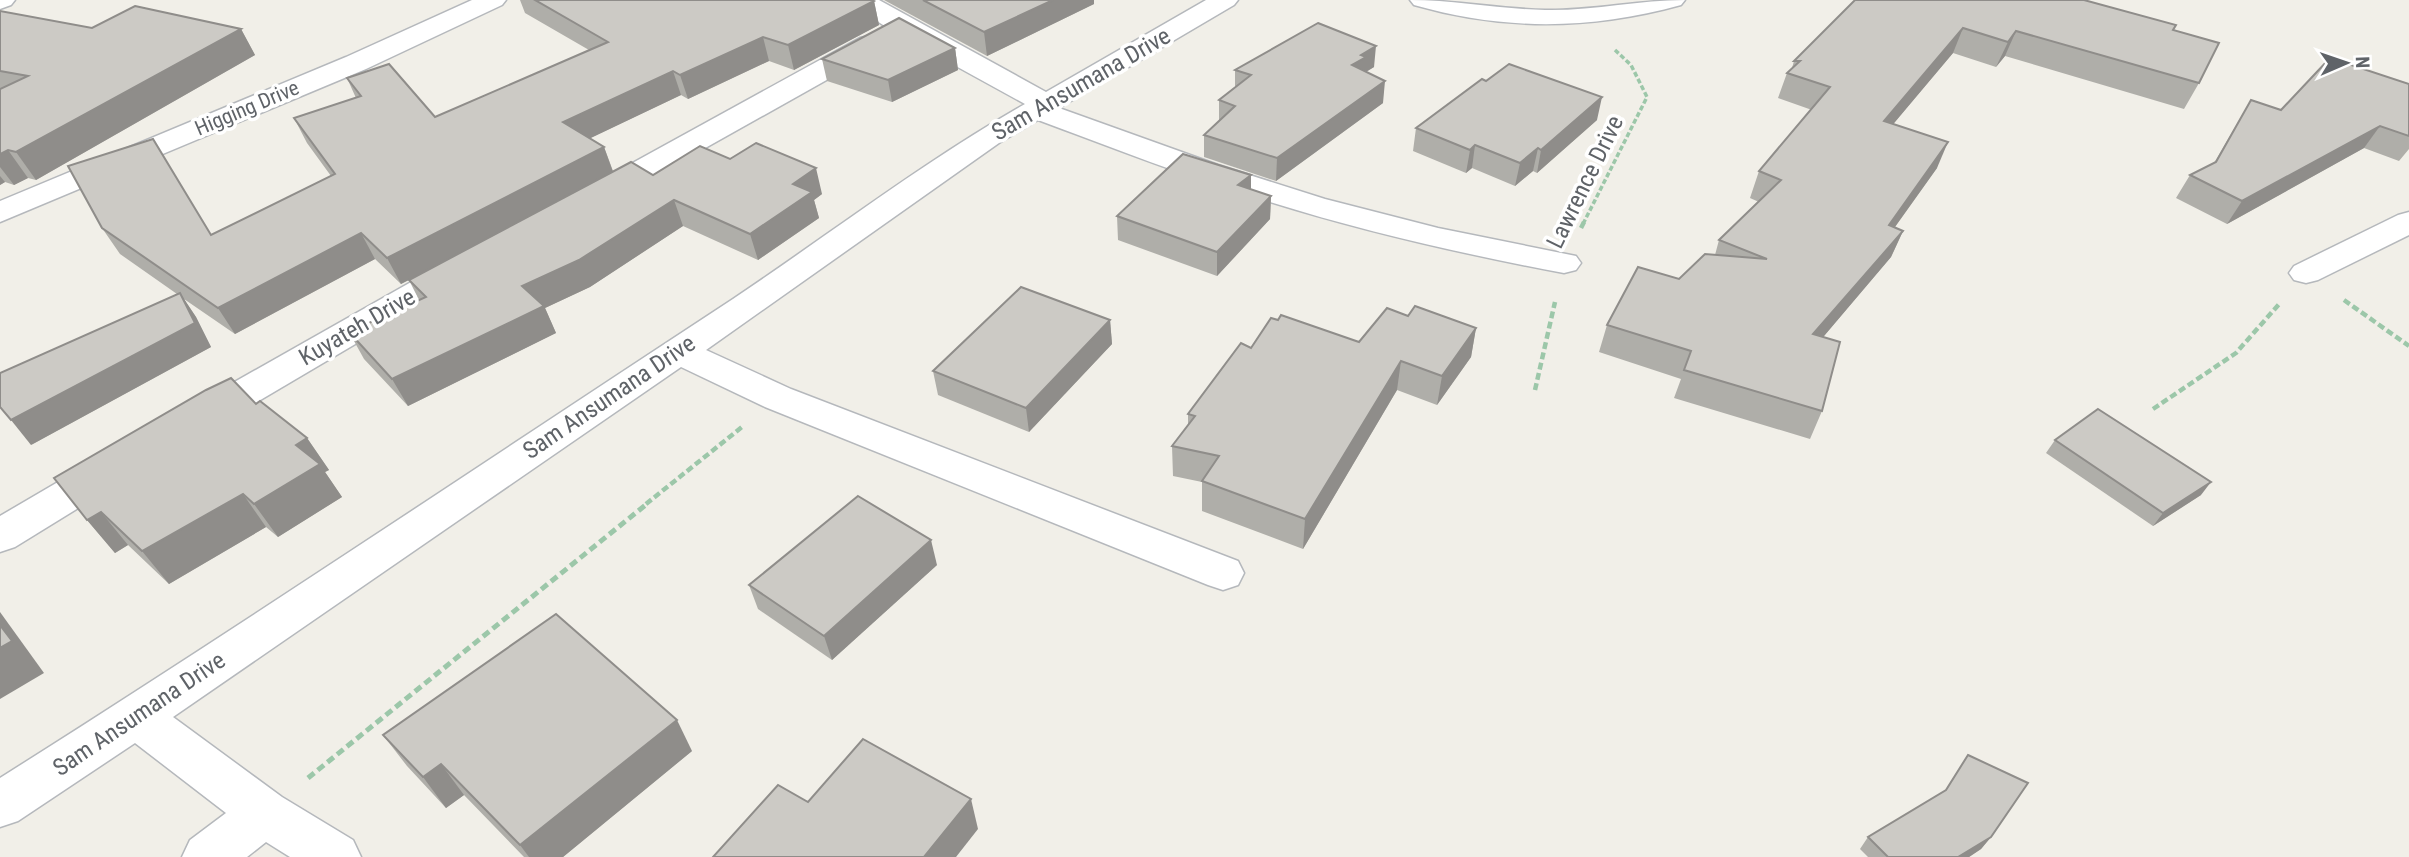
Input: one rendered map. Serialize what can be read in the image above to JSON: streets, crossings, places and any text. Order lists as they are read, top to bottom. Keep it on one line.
{"streets":{"street":["Sam Ansumana Drive","Higging Drive","Kuyateh Drive"],"path":["Lawrence Drive"]},"north":"right"}
